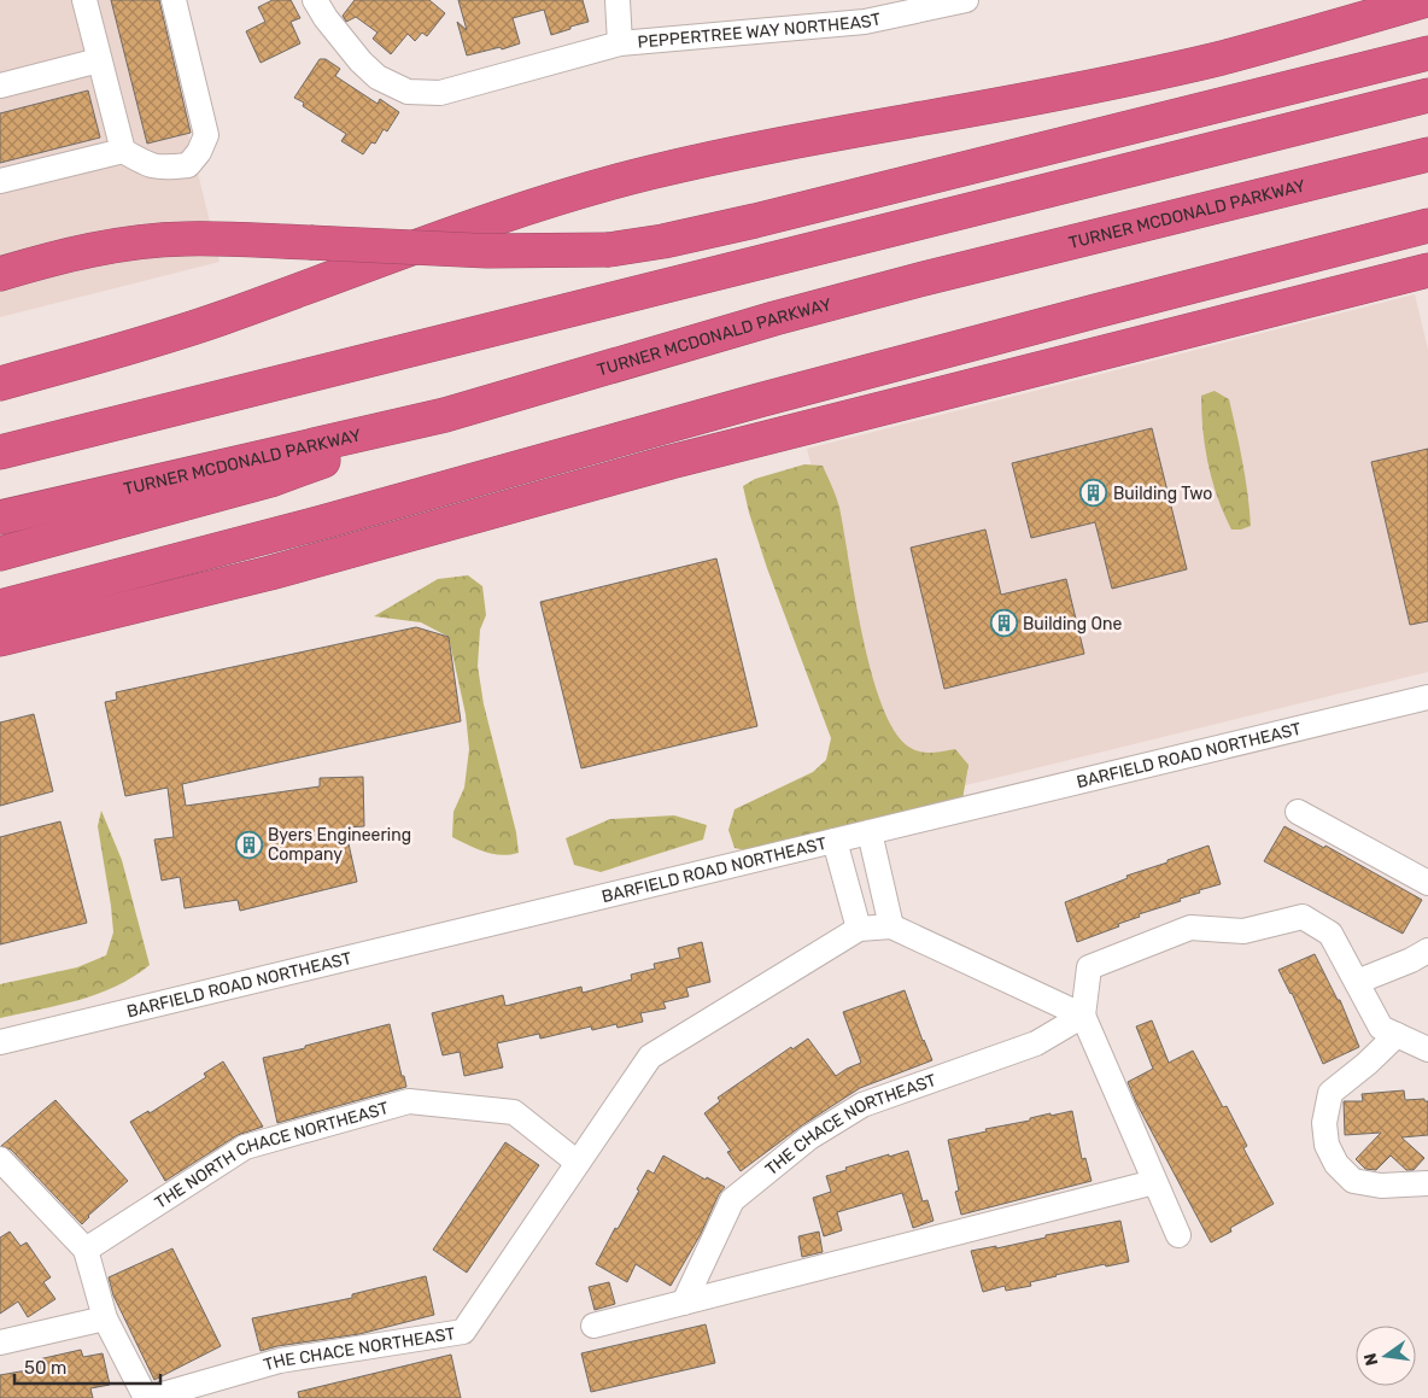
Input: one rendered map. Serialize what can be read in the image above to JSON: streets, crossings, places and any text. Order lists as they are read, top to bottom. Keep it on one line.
{"streets":{"highway":["TURNER MCDONALD PARKWAY"],"street":["PEPPERTREE WAY NORTHEAST","BARFIELD ROAD NORTHEAST","THE CHACE NORTHEAST","THE NORTH CHACE NORTHEAST"]},"crossings":[["THE CHACE NORTHEAST","THE NORTH CHACE NORTHEAST"]],"places":{"building":["Building Two","Building One","Byers Engineering Company"]},"scale_bar":"50 m","north":"left"}
